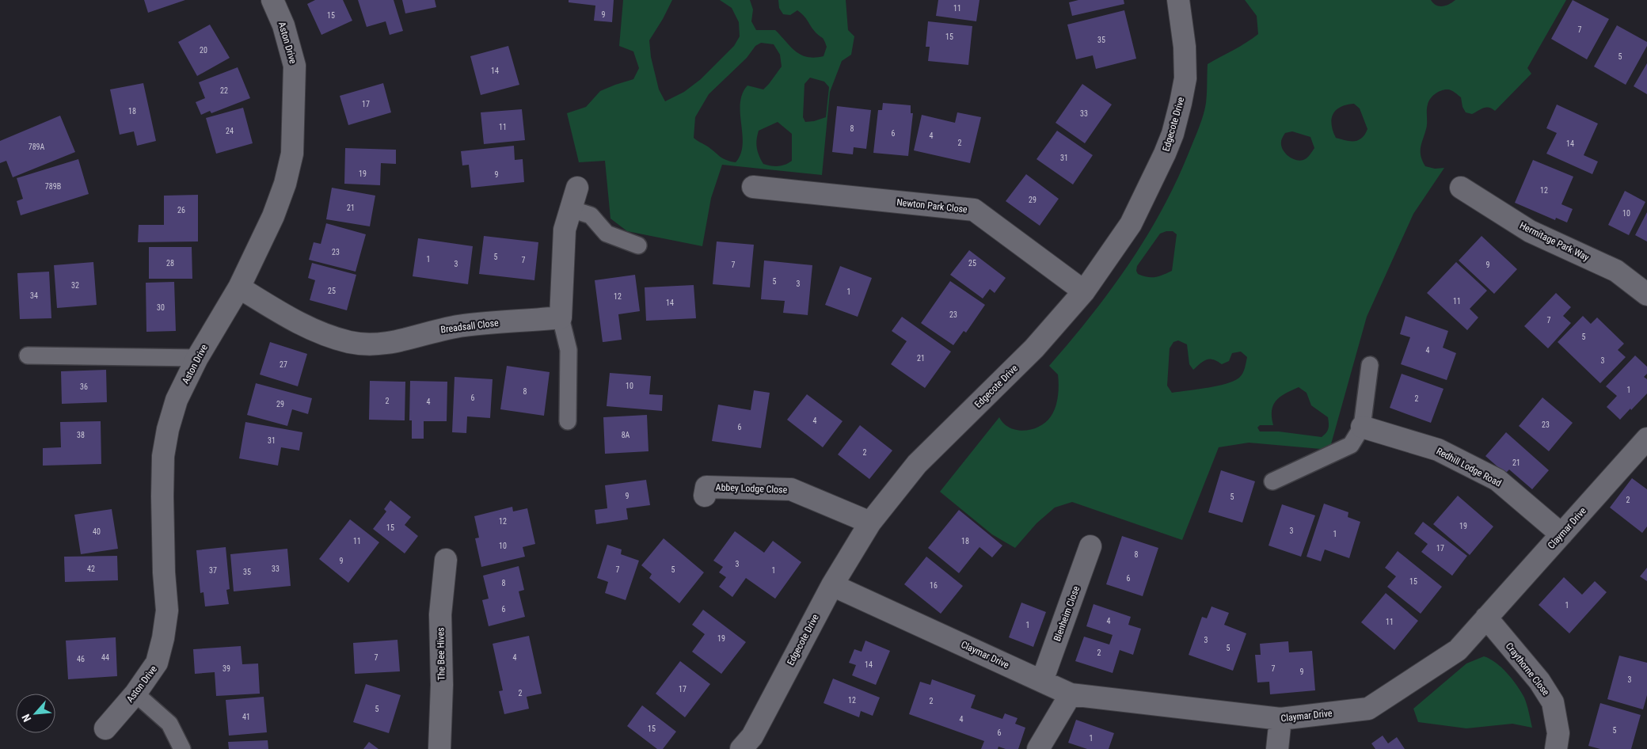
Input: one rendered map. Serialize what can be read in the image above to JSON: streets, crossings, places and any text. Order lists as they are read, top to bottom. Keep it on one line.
{"streets":{"street":["Aston Drive","Edgecote Drive","Newton Park Close","Hermitage Park Way","Breadsall Close","Redhill Lodge Road","Abbey Lodge Close","Claymar Drive","Blenheim Close","The Bee Hives","Craythorne Close"]},"crossings":[["Aston Drive","Breadsall Close"],["Edgecote Drive","Newton Park Close"],["Edgecote Drive","Abbey Lodge Close"],["Edgecote Drive","Claymar Drive"],["Redhill Lodge Road","Claymar Drive"],["Claymar Drive","Blenheim Close"],["Claymar Drive","Craythorne Close"]],"house_numbers":["11","9","15","7","15","35","20","5","14","22","17","18","33","11","8","24","6","4","2","14","789A","31","19","9","789B","12","29","21","26","10","23","5","1","7","28","25","3","7","9","5","3","32","25","1","34","12","11","14","30","23","7","5","4","21","3","27","10","36","1","8","6","2","2","4","29","4","23","6","38","8A","31","2","21","9","5","2","12","19","15","3","40","1","11","18","10","17","8","9","3","42","33","7","5","37","1","35","6","15","8","16","1","6","4","11","1","19","3","5","2","44","7","4","46","14","39","7","9","3","17","2","12","2","5","41","4","15","5","6","1"],"north":"bottom left"}
